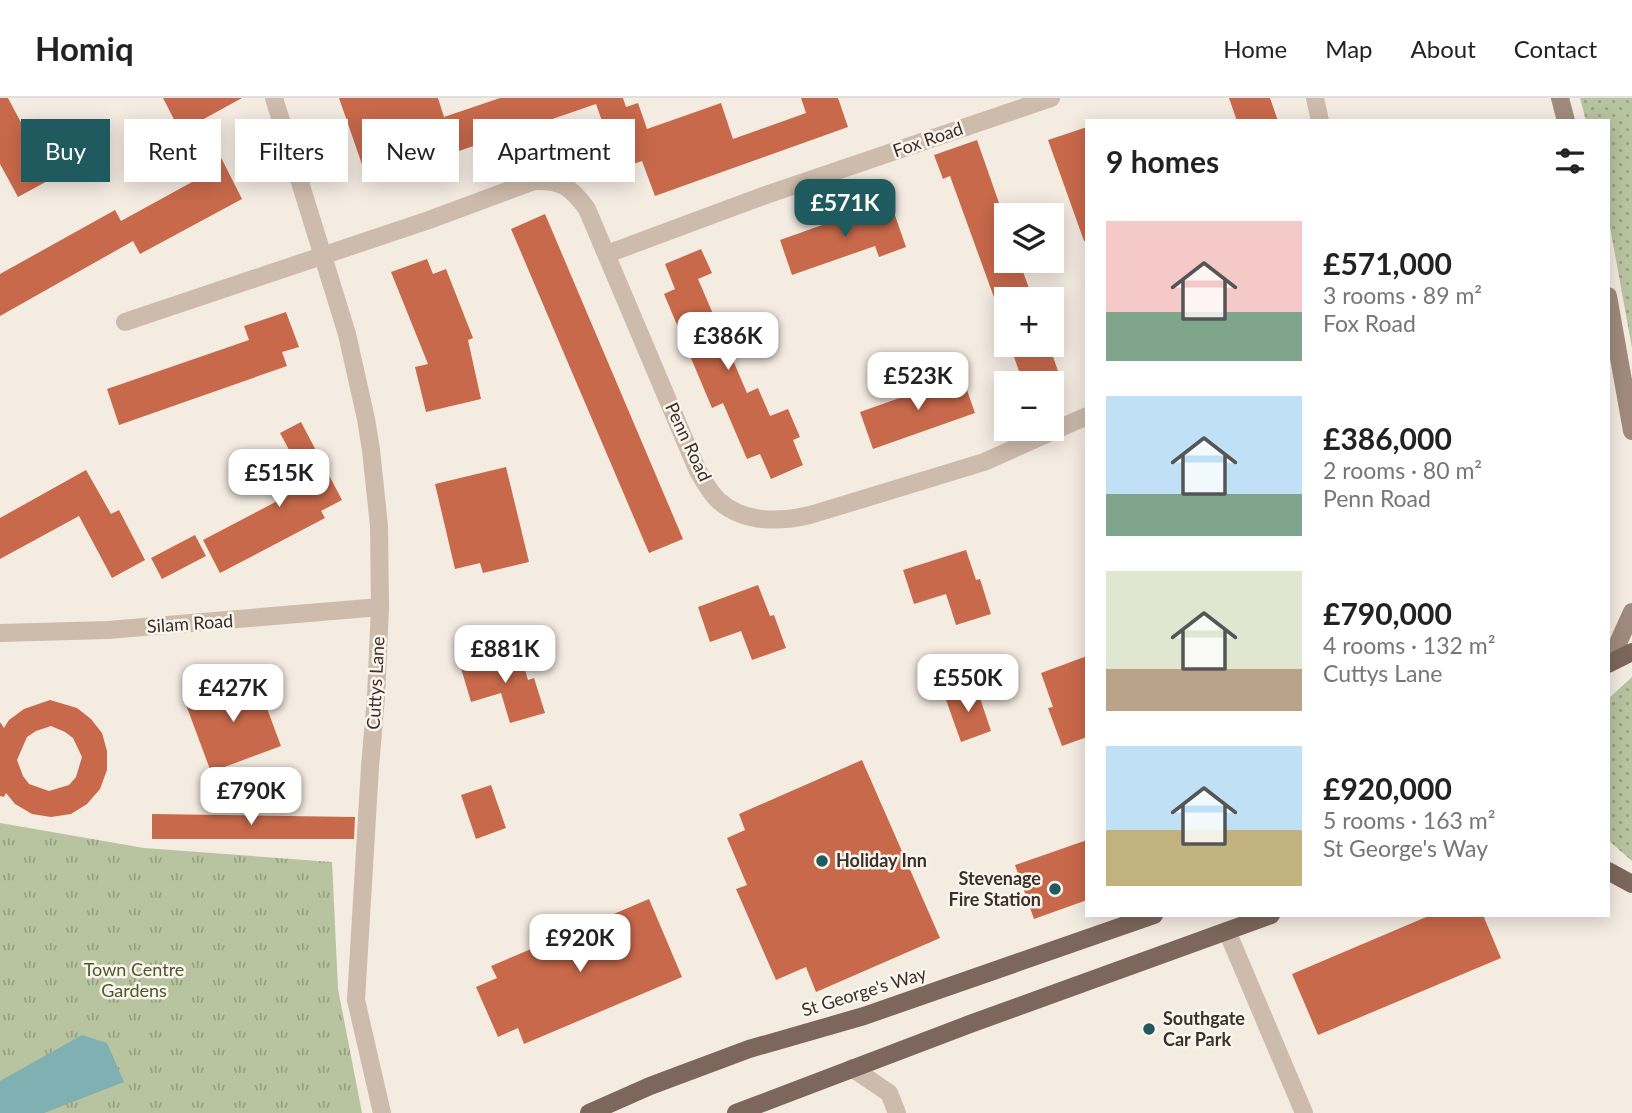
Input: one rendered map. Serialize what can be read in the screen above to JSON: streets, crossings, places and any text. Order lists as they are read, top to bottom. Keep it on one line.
{"streets":{"main road":["St George's Way"],"street":["Fox Road","Penn Road","Silam Road","Cuttys Lane"]},"crossings":[["Fox Road","Penn Road"],["Penn Road","Cuttys Lane"],["Silam Road","Cuttys Lane"]],"parks":["Town Centre Gardens"],"places":["Holiday Inn","Stevenage Fire Station","Southgate Car Park"],"page":{"header":"Homiq","nav":["Home","Map","About","Contact"],"chip":["Buy","Rent","Filters","New","Apartment"],"heading":"9 homes","price":["£571K","£386K","£523K","£515K","£881K","£550K","£427K","£790K","£920K"],"map_buttons":["+","−"],"list":[{"name":"£571,000","note":"3 rooms · 89 m² · Fox Road"},{"name":"£386,000","note":"2 rooms · 80 m² · Penn Road"},{"name":"£790,000","note":"4 rooms · 132 m² · Cuttys Lane"},{"name":"£920,000","note":"5 rooms · 163 m² · St George's Way"}]}}
